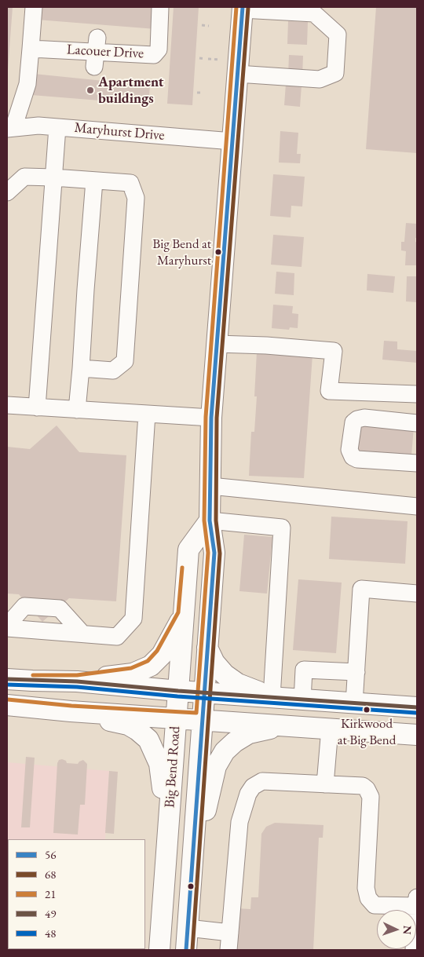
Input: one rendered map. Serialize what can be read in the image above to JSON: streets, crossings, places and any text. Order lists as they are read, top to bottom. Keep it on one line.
{"streets":{"main road":["Big Bend Road"],"street":["Lacouer Drive","Maryhurst Drive"]},"crossings":[["Maryhurst Drive","Big Bend Road"]],"places":["Apartment buildings","Big Bend at Maryhurst","Kirkwood at Big Bend"],"lines":["transit line 56","transit line 21","transit line 68","transit line 49","transit line 48"],"legend":["56","68","21","49","48"],"north":"right"}
